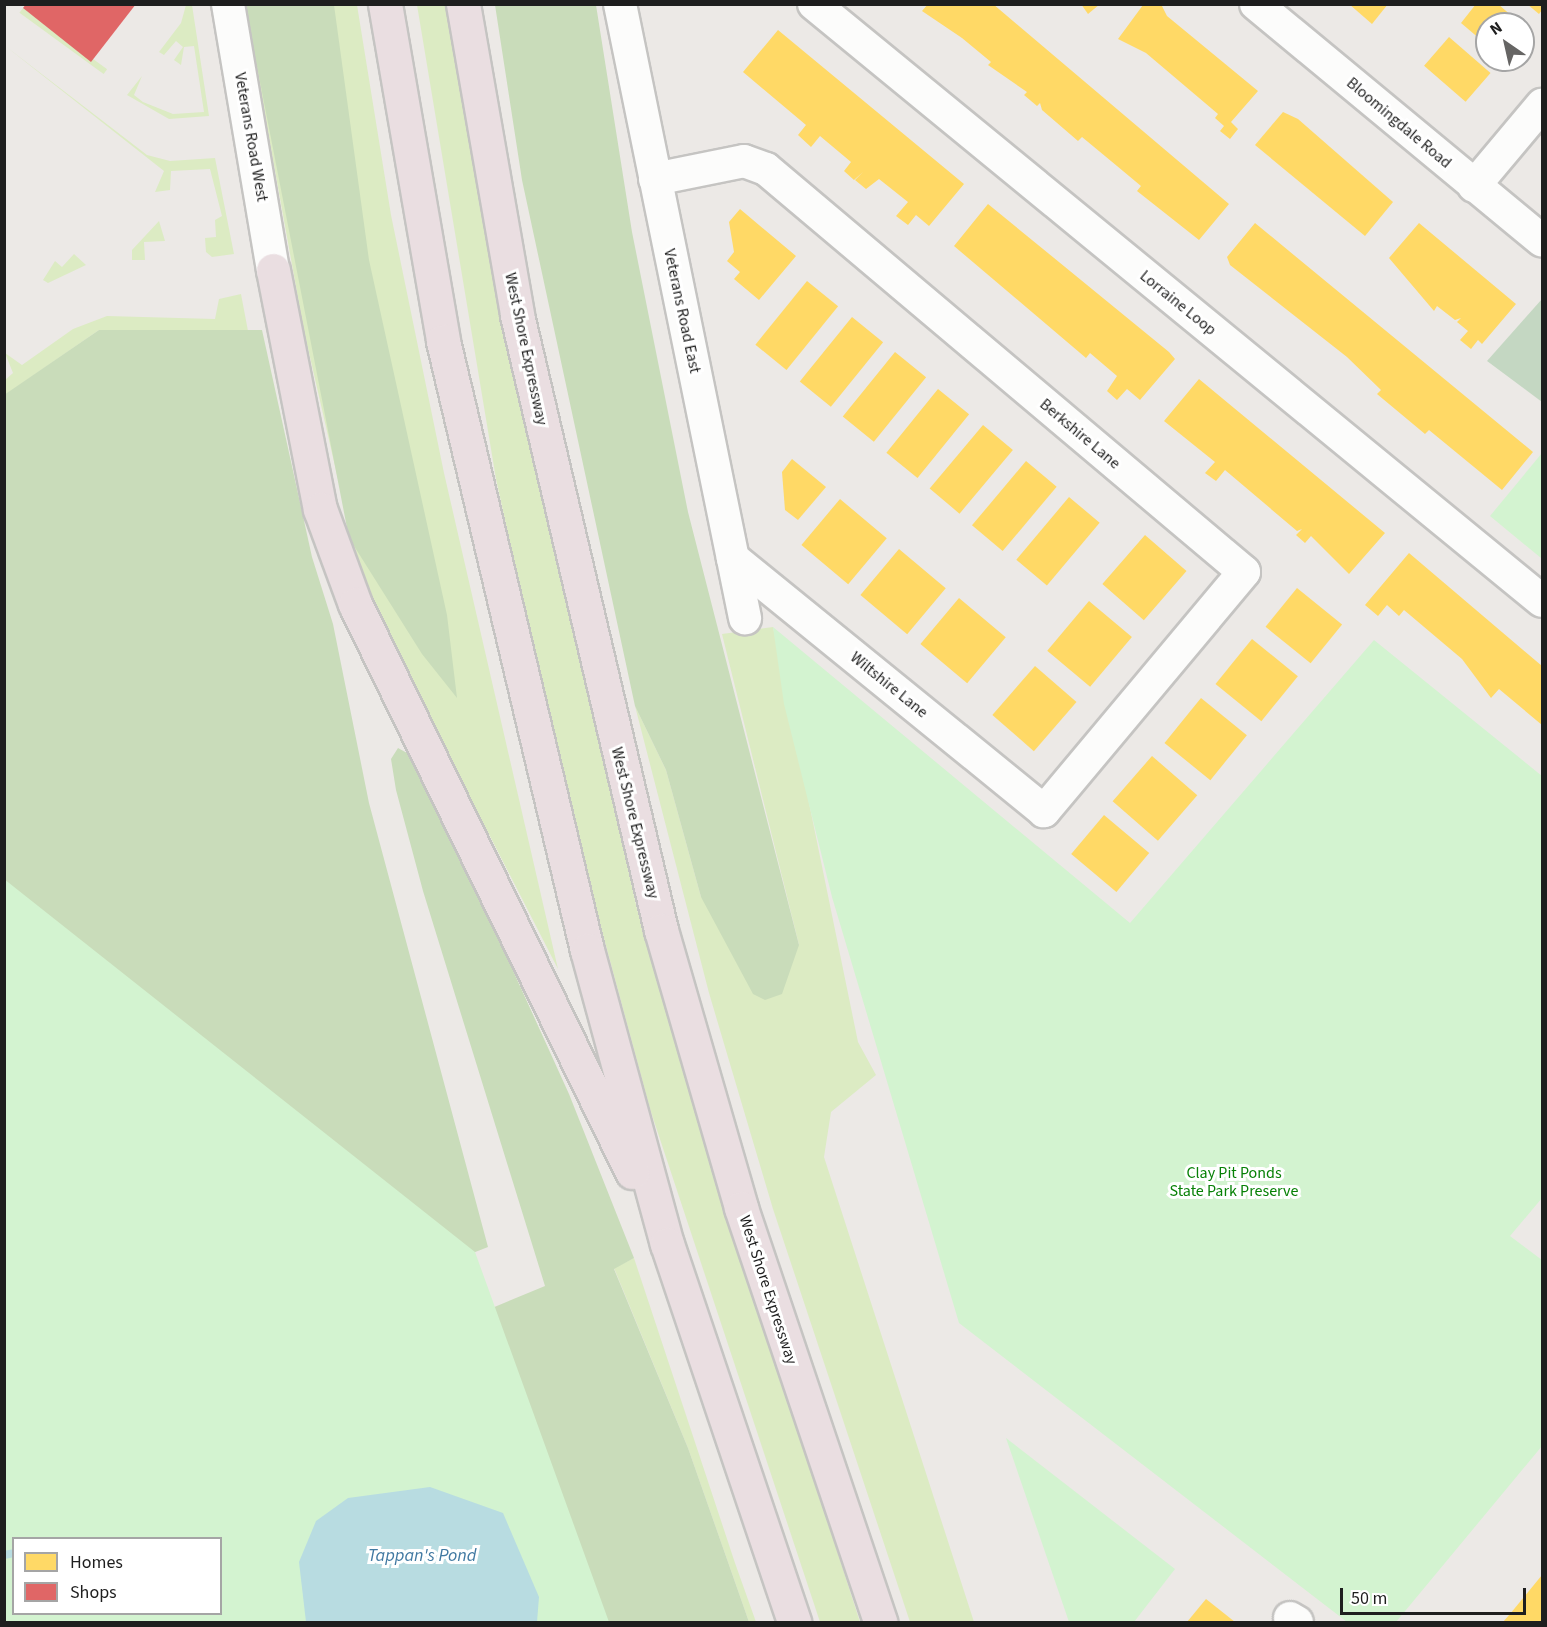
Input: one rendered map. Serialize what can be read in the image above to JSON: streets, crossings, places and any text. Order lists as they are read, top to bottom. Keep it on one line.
{"streets":{"highway":["West Shore Expressway"],"street":["Bloomingdale Road","Veterans Road West","Lorraine Loop","Veterans Road East","Berkshire Lane","Wiltshire Lane"]},"crossings":[["Veterans Road East","Berkshire Lane"],["Veterans Road East","Wiltshire Lane"],["Berkshire Lane","Wiltshire Lane"]],"water":["Tappan's Pond"],"parks":["Clay Pit Ponds State Park Preserve"],"legend":["Homes","Shops"],"scale_bar":"50 m","north":"top left"}
